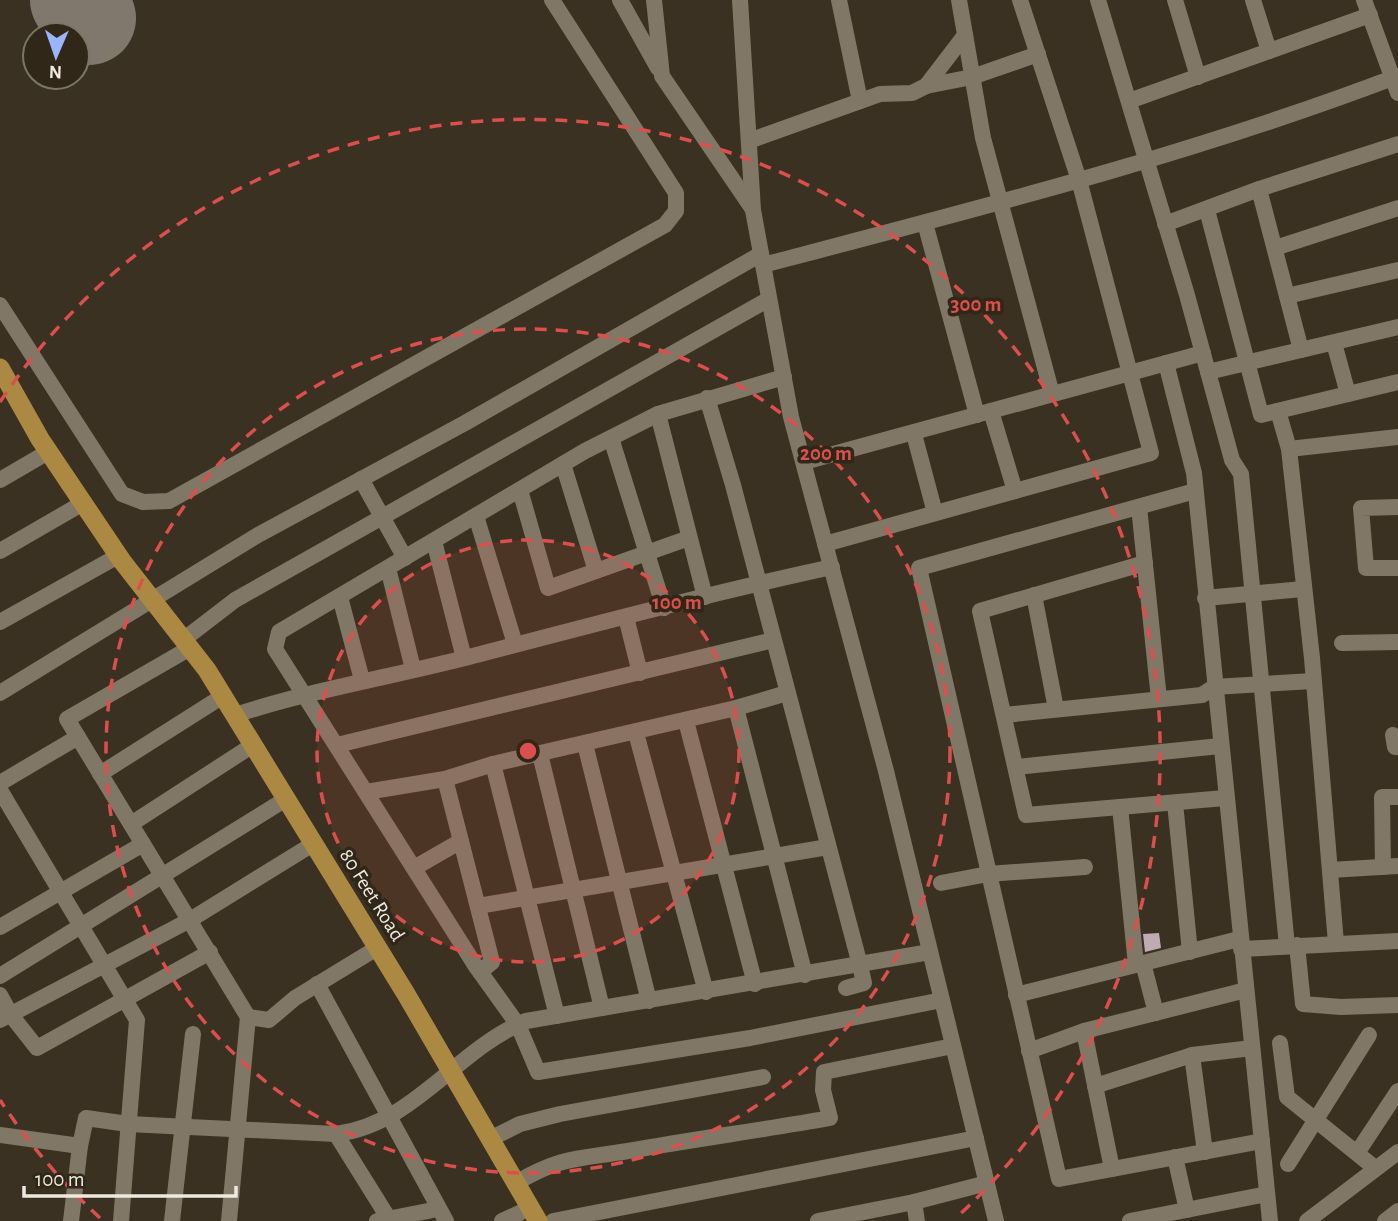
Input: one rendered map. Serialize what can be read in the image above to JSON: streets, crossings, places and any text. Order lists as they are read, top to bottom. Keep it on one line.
{"streets":{"main road":["80 Feet Road"]},"scale_bar":"100 m","north":"bottom","rings":["300 m","200 m","100 m"]}
